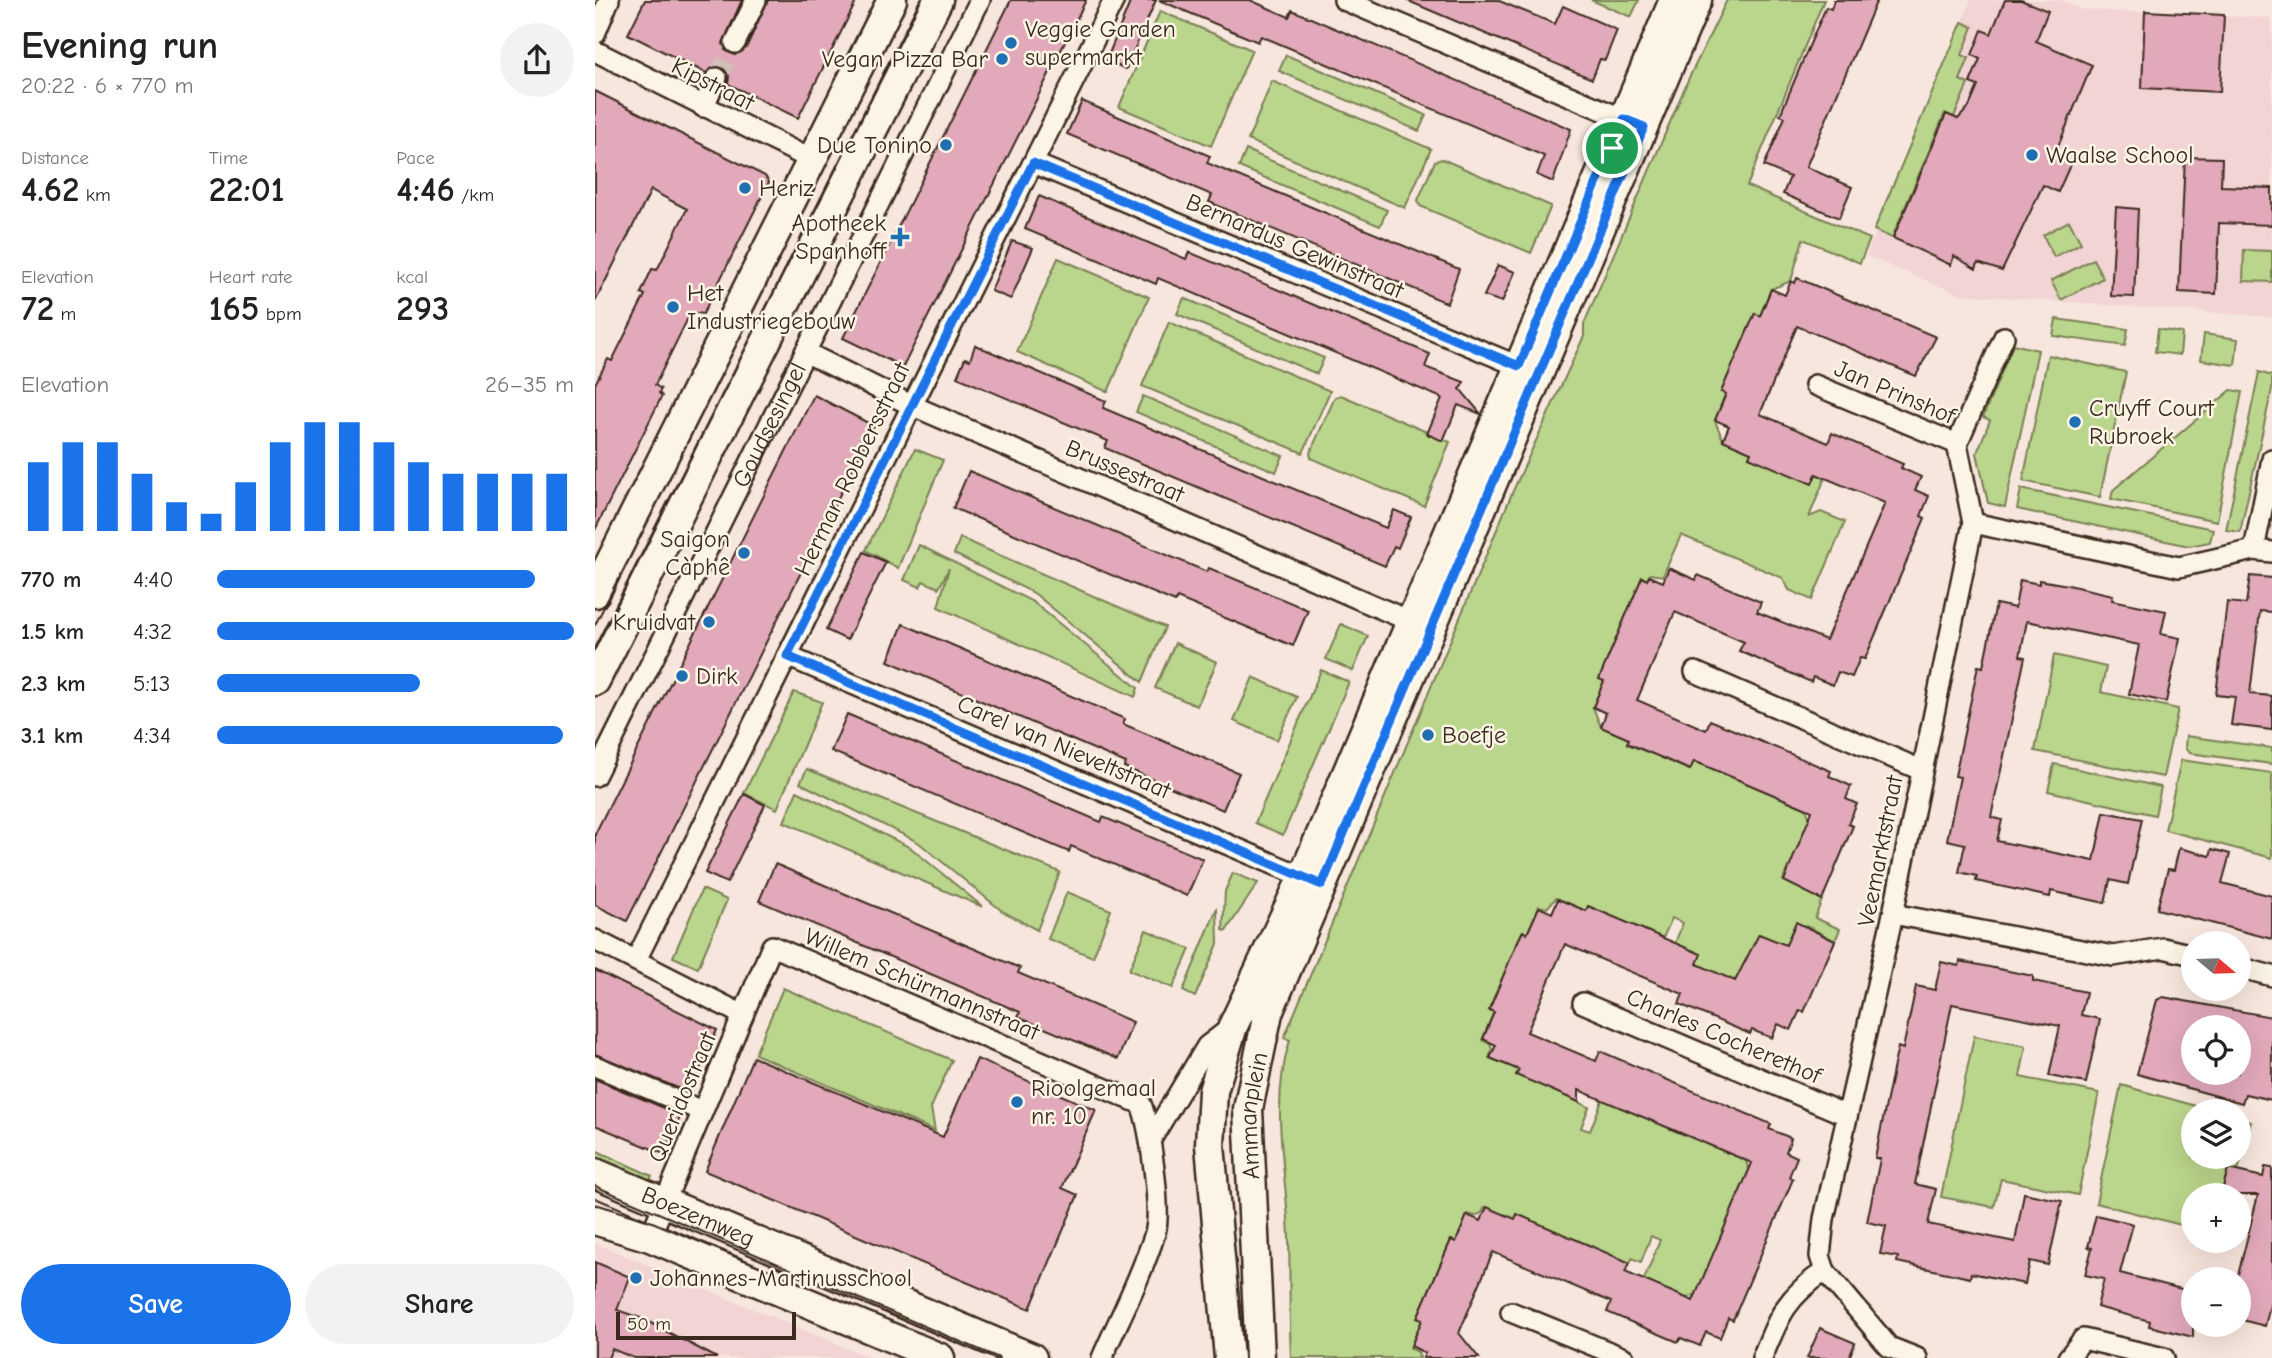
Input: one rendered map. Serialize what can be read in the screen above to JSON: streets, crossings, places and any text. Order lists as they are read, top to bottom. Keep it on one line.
{"streets":{"main road":["Goudsesingel","Ammanplein","Boezemweg"],"street":["Kipstraat","Bernardus Gewinstraat","Jan Prinshof","Herman Robbersstraat","Brussestraat","Carel van Nieveltstraat","Veemarktstraat","Willem Schürmannstraat","Charles Cocherethof","Queridostraat"]},"crossings":[["Bernardus Gewinstraat","Herman Robbersstraat"],["Jan Prinshof","Veemarktstraat"],["Goudsesingel","Brussestraat"],["Herman Robbersstraat","Brussestraat"],["Herman Robbersstraat","Carel van Nieveltstraat"],["Carel van Nieveltstraat","Ammanplein"],["Veemarktstraat","Charles Cocherethof"],["Willem Schürmannstraat","Queridostraat"],["Willem Schürmannstraat","Ammanplein"],["Queridostraat","Boezemweg"]],"places":{"other":["Veggie Garden supermarkt","Vegan Pizza Bar","Due Tonino","Waalse School","Heriz","Het Industriegebouw","Cruyff Court Rubroek","Saigon Càphê","Kruidvat","Dirk","Boefje","Rioolgemaal nr. 10","Johannes-Martinusschool"],"health":["Apotheek Spanhoff"]},"scale_bar":"50 m","north":"right","page":{"heading":["Evening run","20:22 · 6 × 770 m"],"stats":[["Distance","4.62 km"],["Time","22:01"],["Pace","4:46 /km"],["Elevation","72 m"],["Heart rate","165 bpm"],["kcal","293"]],"chart":["Elevation","26–35 m"],"list":[{"name":"770 m","note":"4:40"},{"name":"1.5 km","note":"4:32"},{"name":"2.3 km","note":"5:13"},{"name":"3.1 km","note":"4:34"}],"map_buttons":["+","−"],"buttons":["Save","Share"],"scale":"50 m"}}
